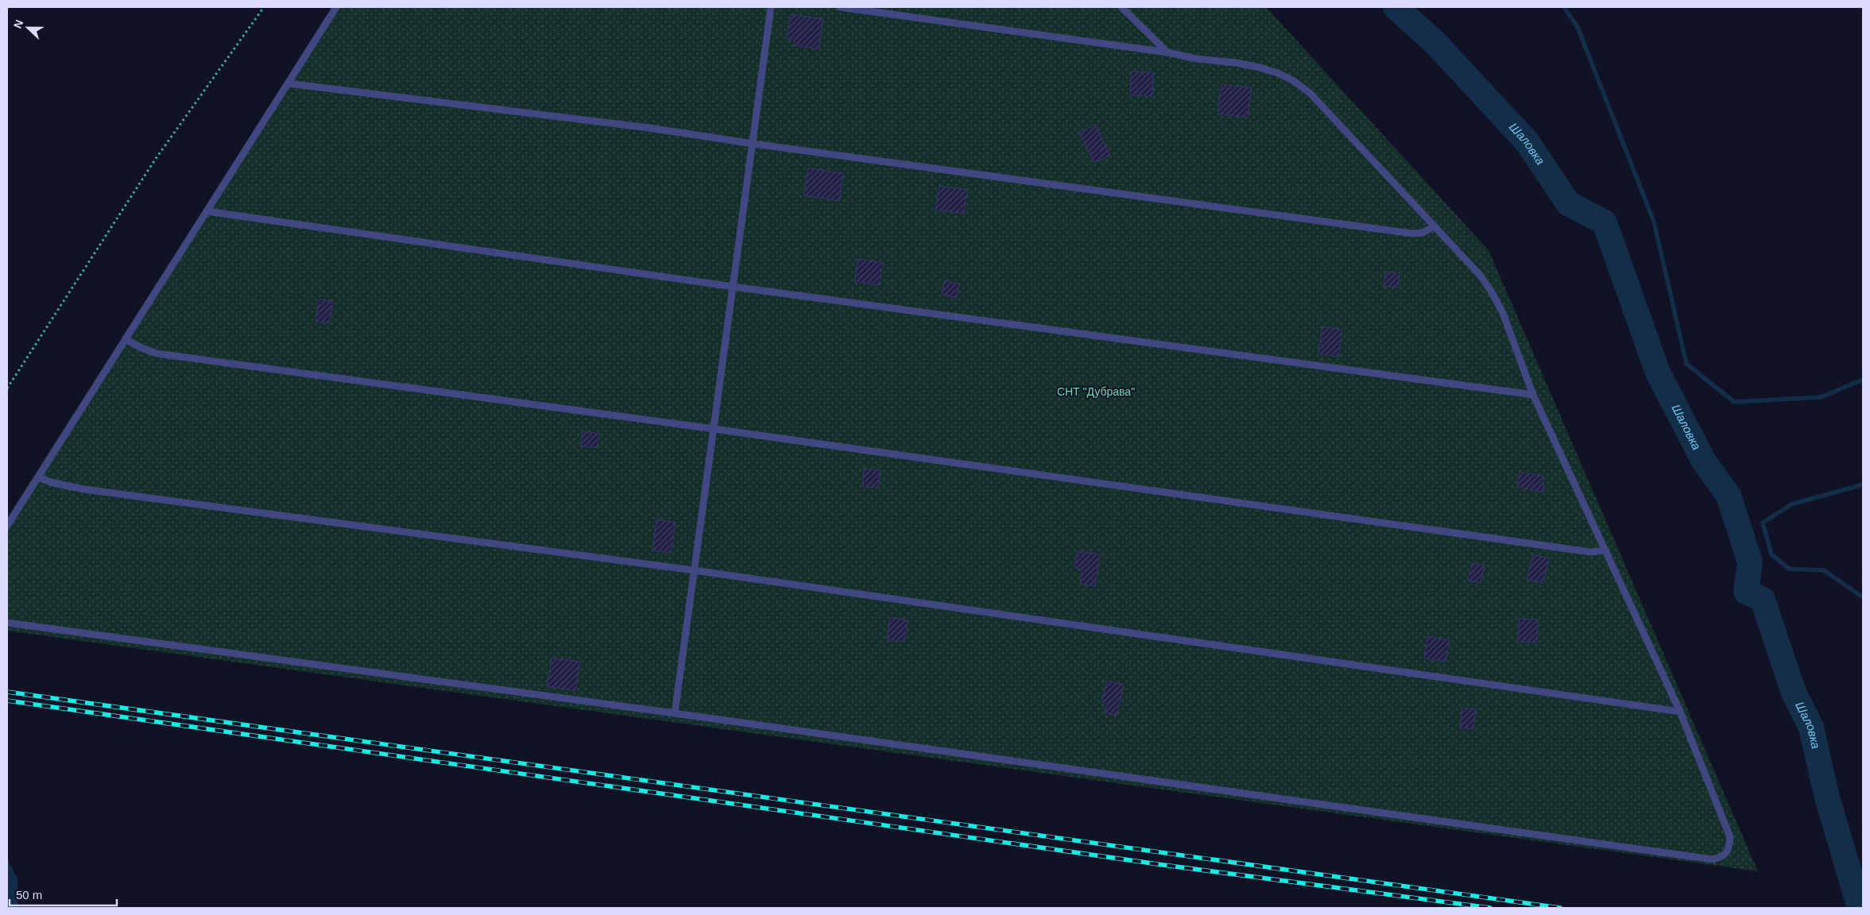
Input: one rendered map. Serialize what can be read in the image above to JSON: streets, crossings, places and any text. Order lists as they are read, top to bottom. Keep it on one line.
{"water":["Шаловка"],"parks":["СНТ \"Дубрава\""],"scale_bar":"50 m","north":"left"}
